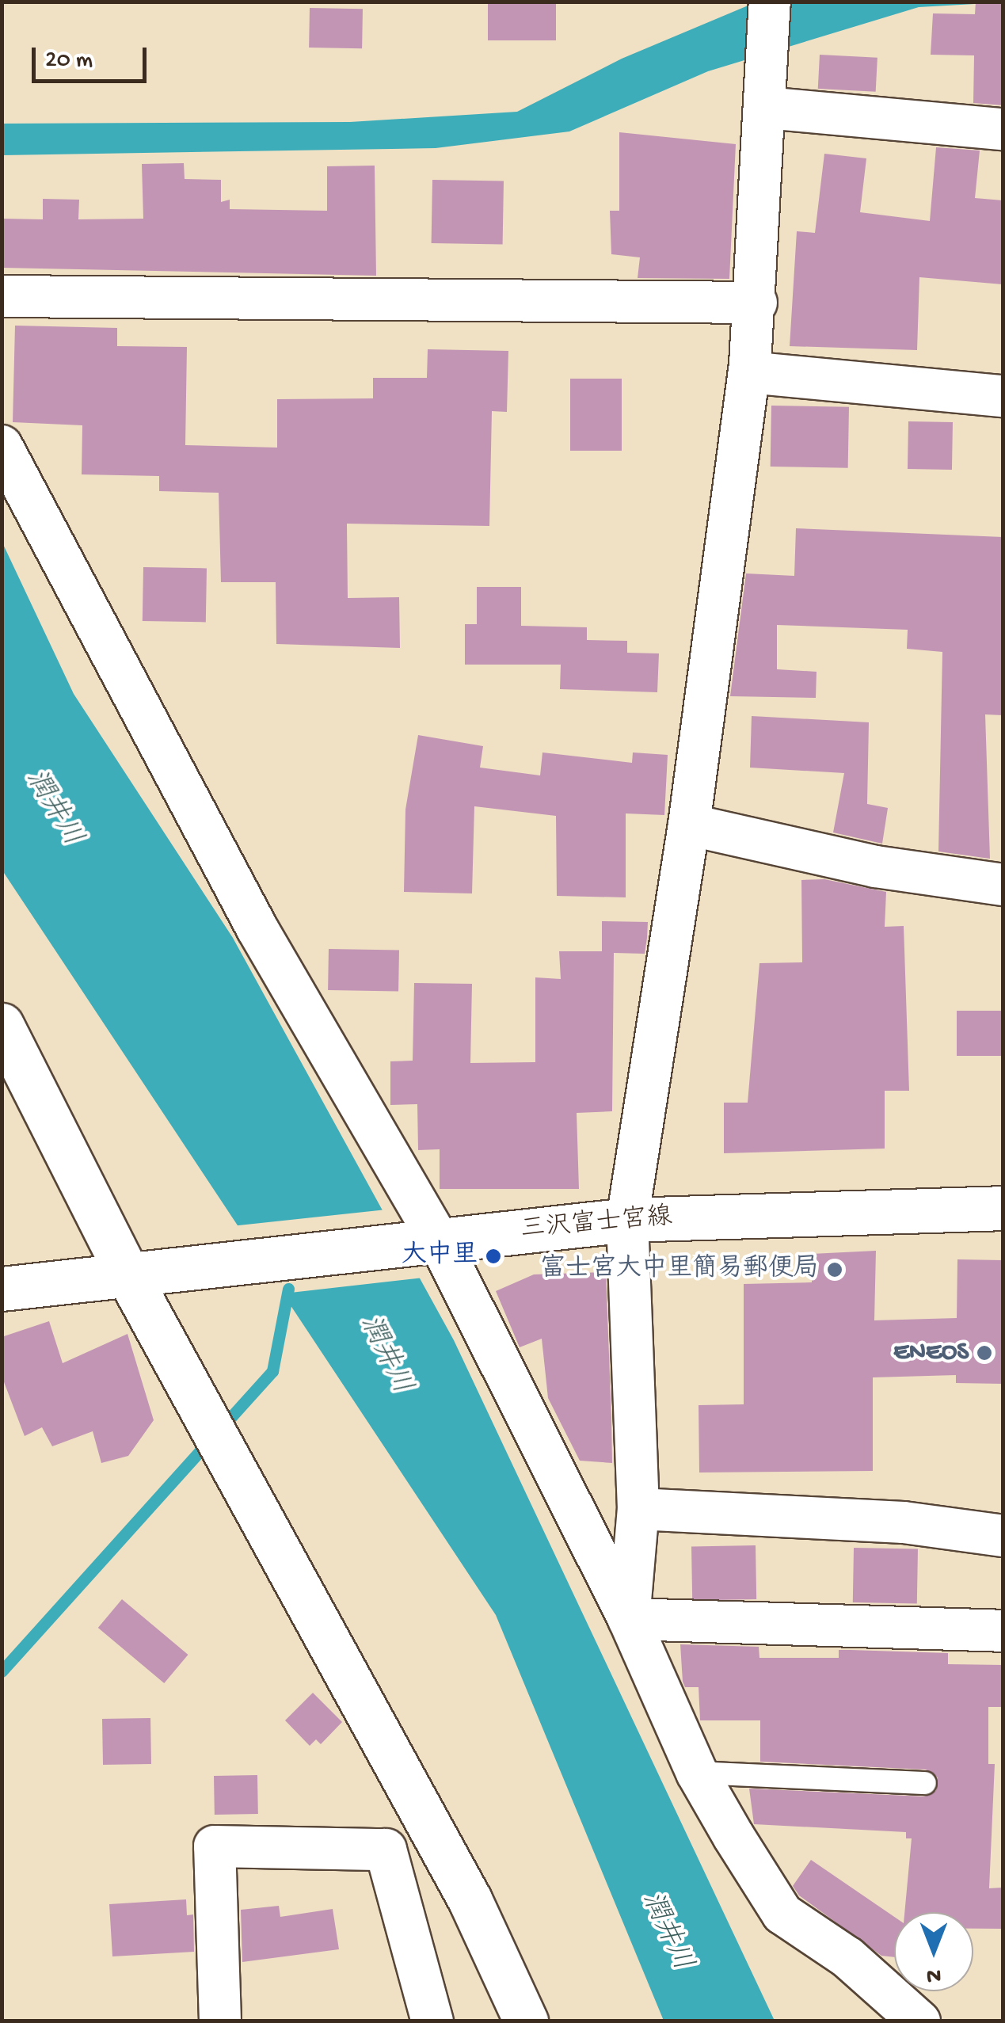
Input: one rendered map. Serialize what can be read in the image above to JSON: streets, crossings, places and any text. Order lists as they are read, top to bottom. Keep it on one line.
{"streets":{"street":["三沢富士宮線"]},"water":["潤井川"],"places":["大中里","富士宮大中里簡易郵便局","ENEOS"],"scale_bar":"20 m","north":"bottom"}
